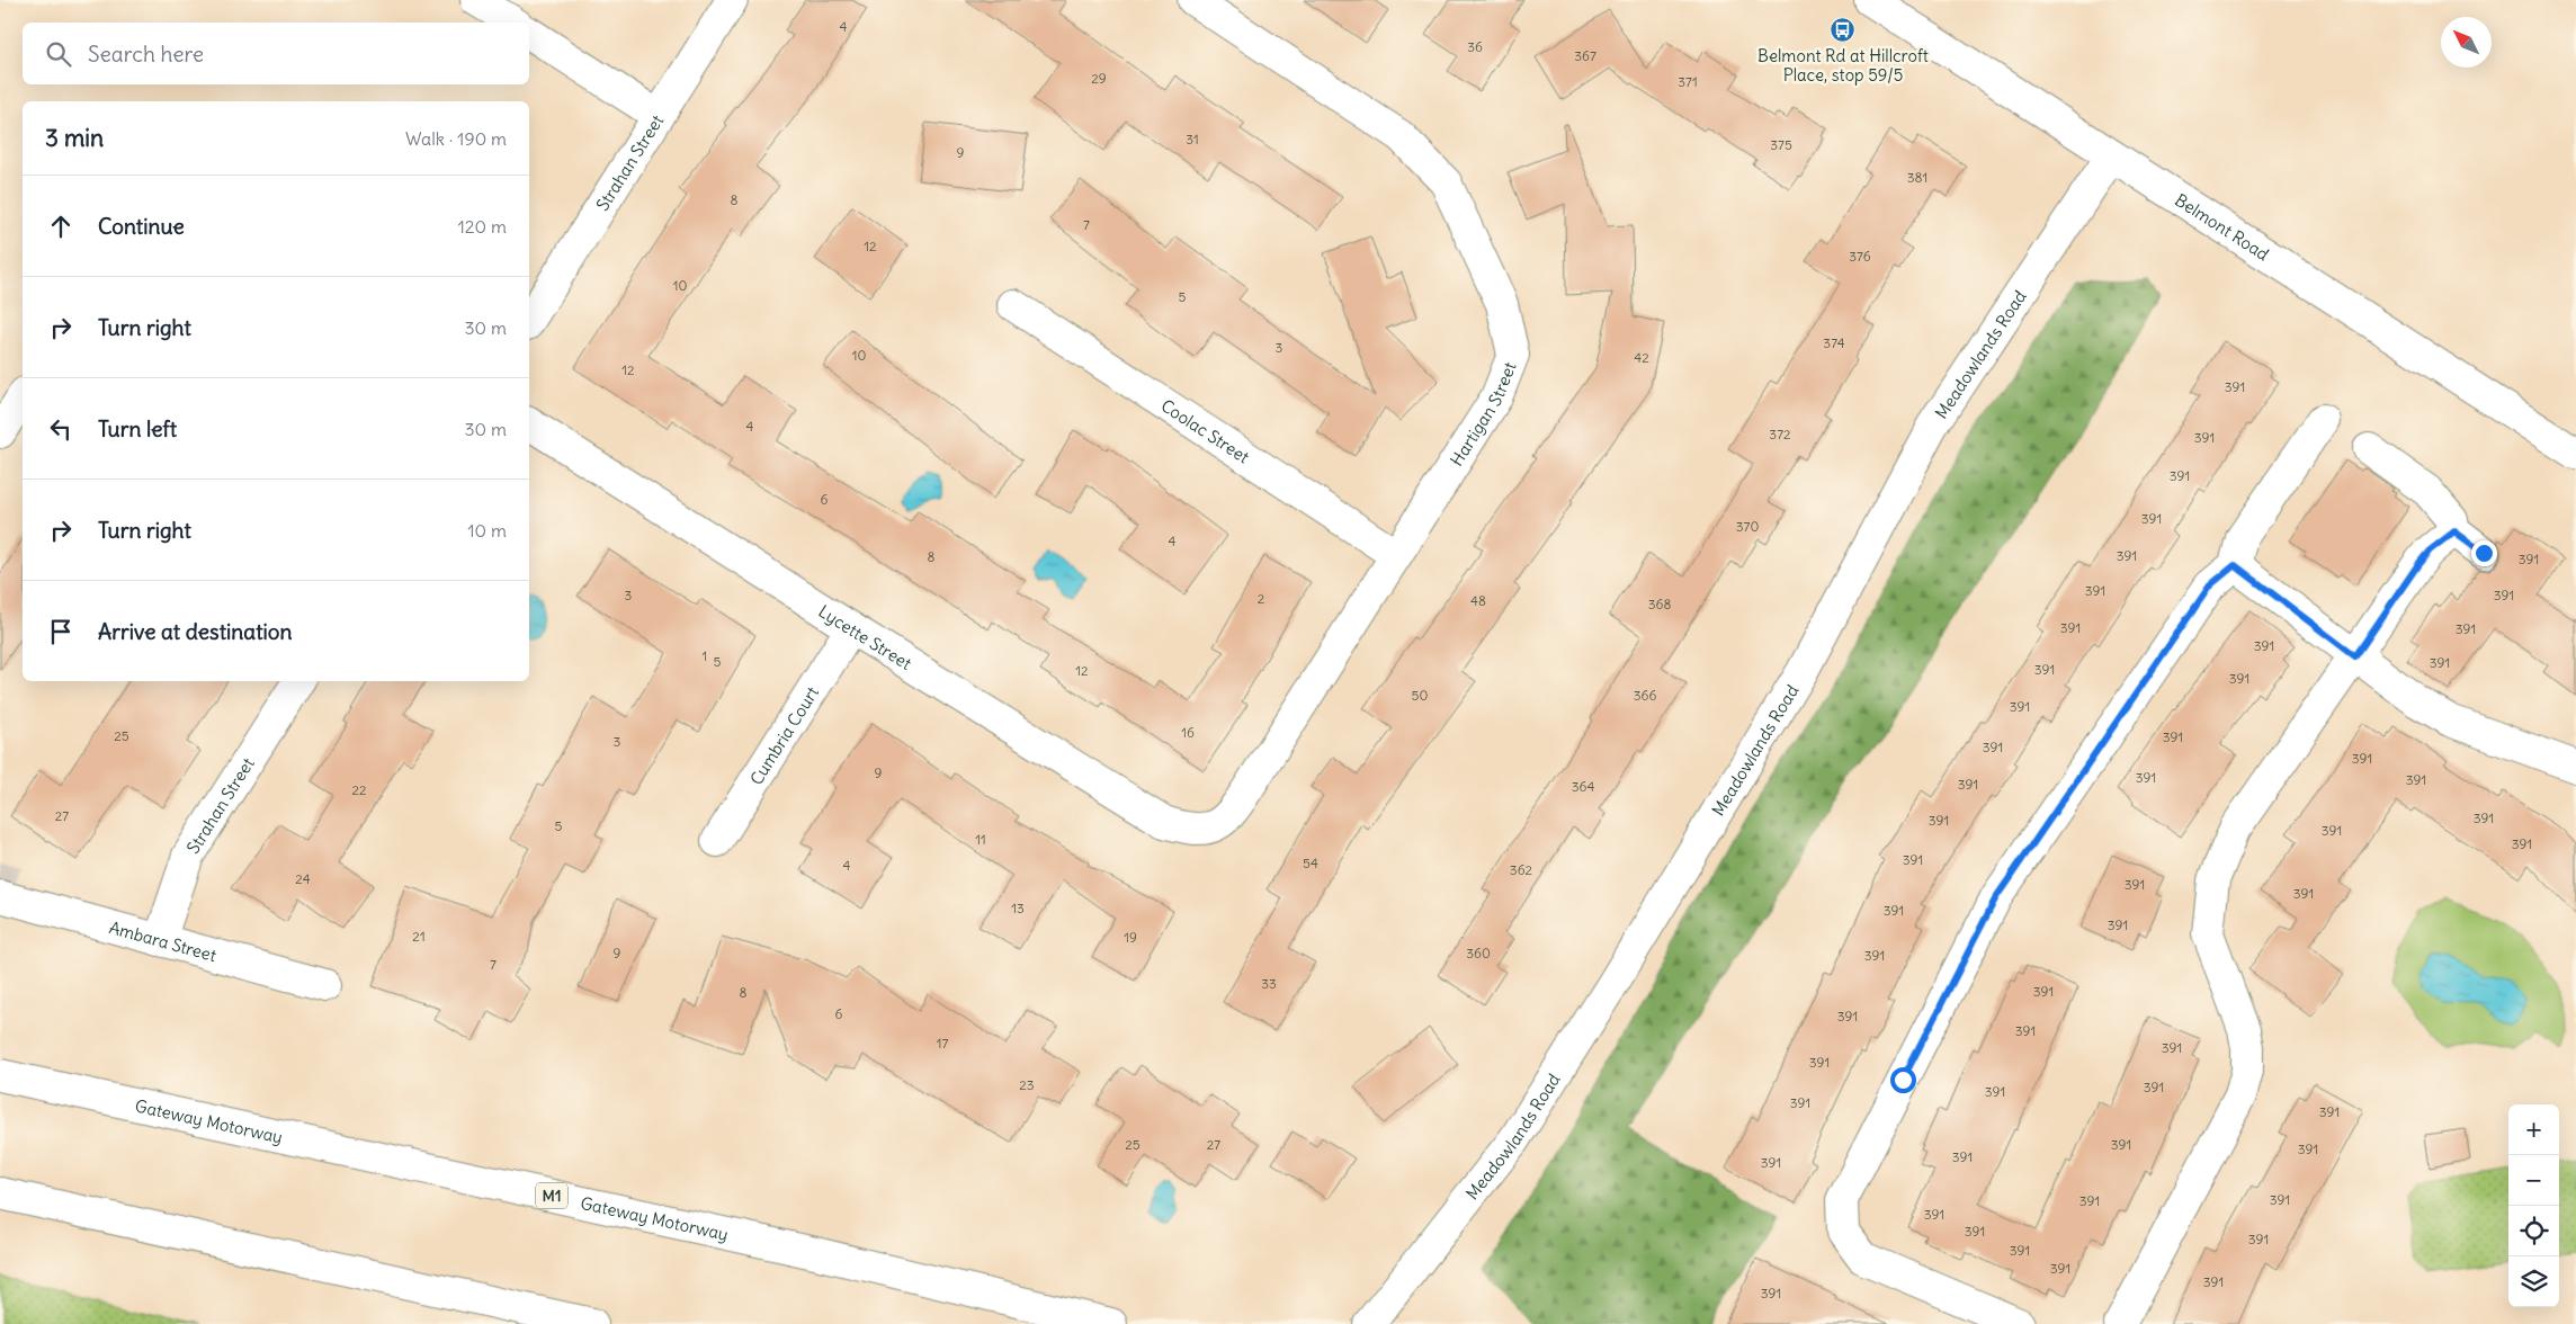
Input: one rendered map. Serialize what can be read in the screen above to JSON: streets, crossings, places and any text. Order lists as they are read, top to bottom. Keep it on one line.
{"streets":{"main road":["Strahan Street","Belmont Road","Meadowlands Road","Hartigan Street","Coolac Street","Lycette Street","Cumbria Court","Ambara Street","Gateway Motorway","M1"]},"crossings":[["Strahan Street","Ambara Street"],["Belmont Road","Meadowlands Road"],["Hartigan Street","Coolac Street"],["Hartigan Street","Lycette Street"],["Lycette Street","Cumbria Court"]],"places":{"bus stop":["Belmont Rd at Hillcroft Place, stop 59/5"]},"house_numbers":["4","36","367","29","371","31","375","9","381","8","7","12","376","10","5","374","3","10","42","12","391","4","372","391","391","6","391","370","4","391","8","391","391","3","391","2","48","368","391","391","391","1","5","391","391","12","391","50","366","391","16","25","391","3","391","391","9","391","391","391","364","22","27","391","391","5","391","11","391","391","54","4","362","24","391","391","13","391","391","21","19","9","360","391","7","33","391","8","6","391","391","17","391","391","23","391","391","391","391","25","27","391","391","391","391","391","391","391","391","391","391","391","391","391"],"north":"top left","page":{"search":"Search here","heading":["3 min","Walk · 190 m"],"list":[["Continue","120 m"],["Turn right","30 m"],["Turn left","30 m"],["Turn right","10 m"],"Arrive at destination"],"map_buttons":["+","−"]}}
